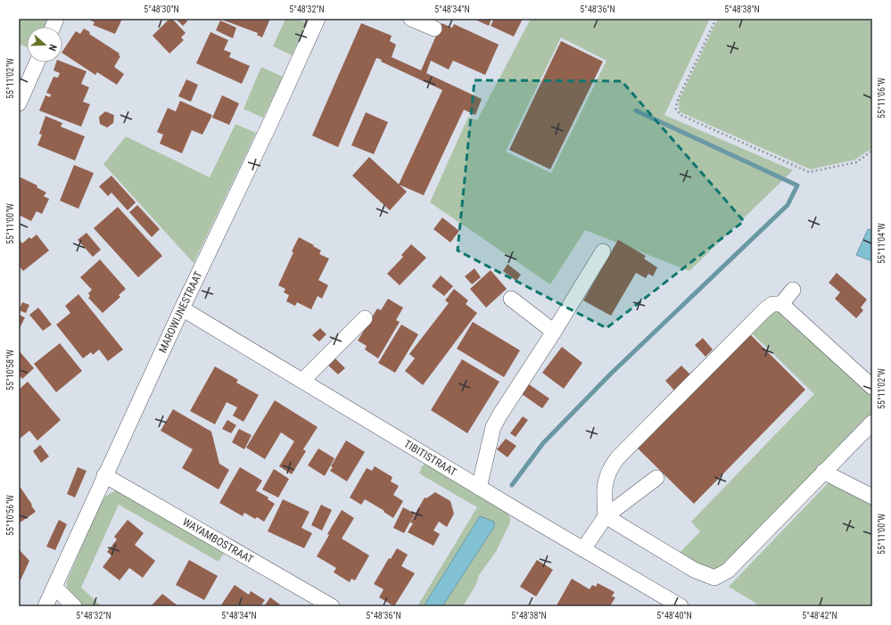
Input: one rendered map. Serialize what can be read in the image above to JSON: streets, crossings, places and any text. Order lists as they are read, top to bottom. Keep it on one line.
{"streets":{"street":["MAROWIJNESTRAAT","TIBITISTRAAT","WAYAMBOSTRAAT"]},"crossings":[["MAROWIJNESTRAAT","TIBITISTRAAT"],["MAROWIJNESTRAAT","WAYAMBOSTRAAT"]],"north":"right","coordinates":["5°48'30\"N","5°48'32\"N","5°48'34\"N","5°48'36\"N","5°48'38\"N","55°11'02\"W","55°11'06\"W","55°11'00\"W","55°11'04\"W","55°10'58\"W","55°10'56\"W","5°48'40\"N","5°48'42\"N"]}
